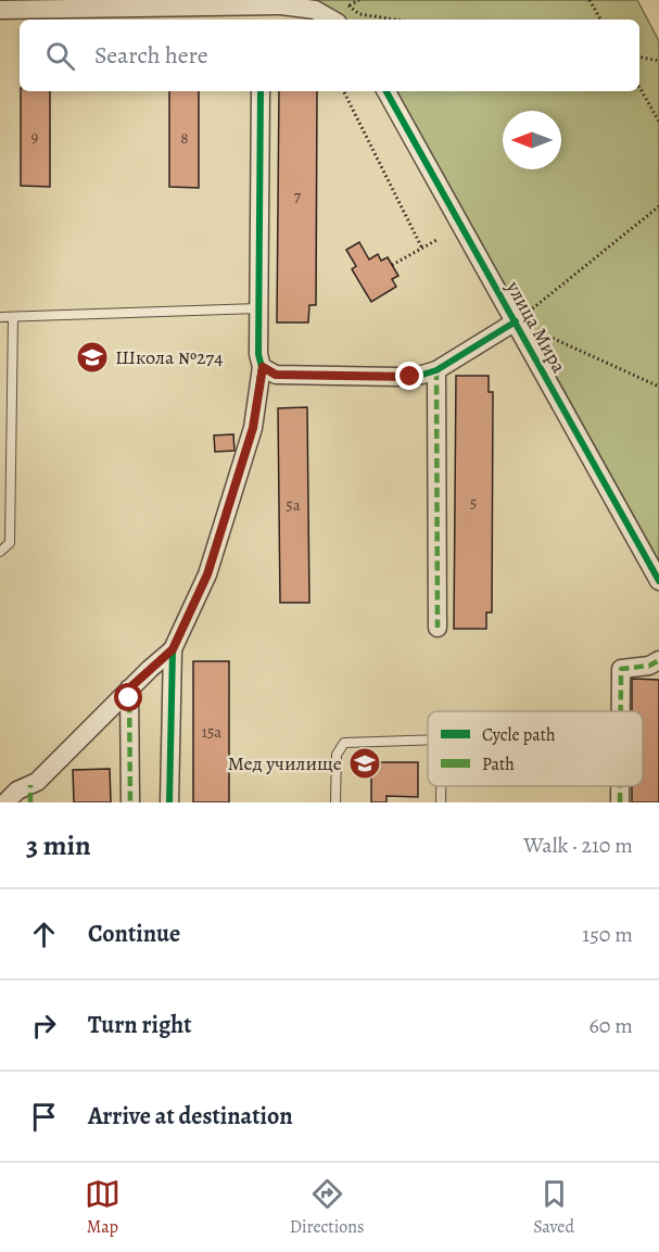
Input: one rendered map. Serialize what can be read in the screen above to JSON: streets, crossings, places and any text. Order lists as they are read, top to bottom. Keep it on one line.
{"streets":{"street":["улица Мира"]},"places":{"school or university":["Школа №274","Мед училище"]},"house_numbers":["9","8","7","5","5а","15а"],"legend":["Cycle path","Path"],"north":"left","page":{"search":"Search here","heading":["3 min","Walk · 210 m"],"list":[["Continue","150 m"],["Turn right","60 m"],"Arrive at destination"],"nav":["Map","Directions","Saved"]}}
